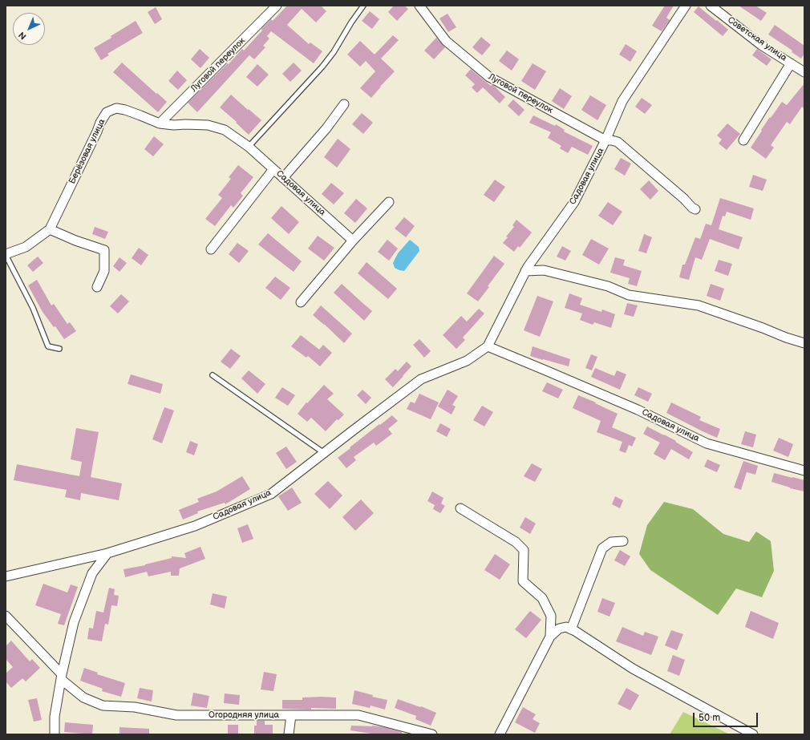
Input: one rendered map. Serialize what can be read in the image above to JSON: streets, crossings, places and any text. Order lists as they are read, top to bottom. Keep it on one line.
{"streets":{"street":["Советская улица","Луговой переулок","Берёзовая улица","Садовая улица","Огородняя улица"]},"crossings":[["Луговой переулок","Берёзовая улица"],["Луговой переулок","Садовая улица"],["Берёзовая улица","Садовая улица"]],"scale_bar":"50 m","north":"bottom left"}
